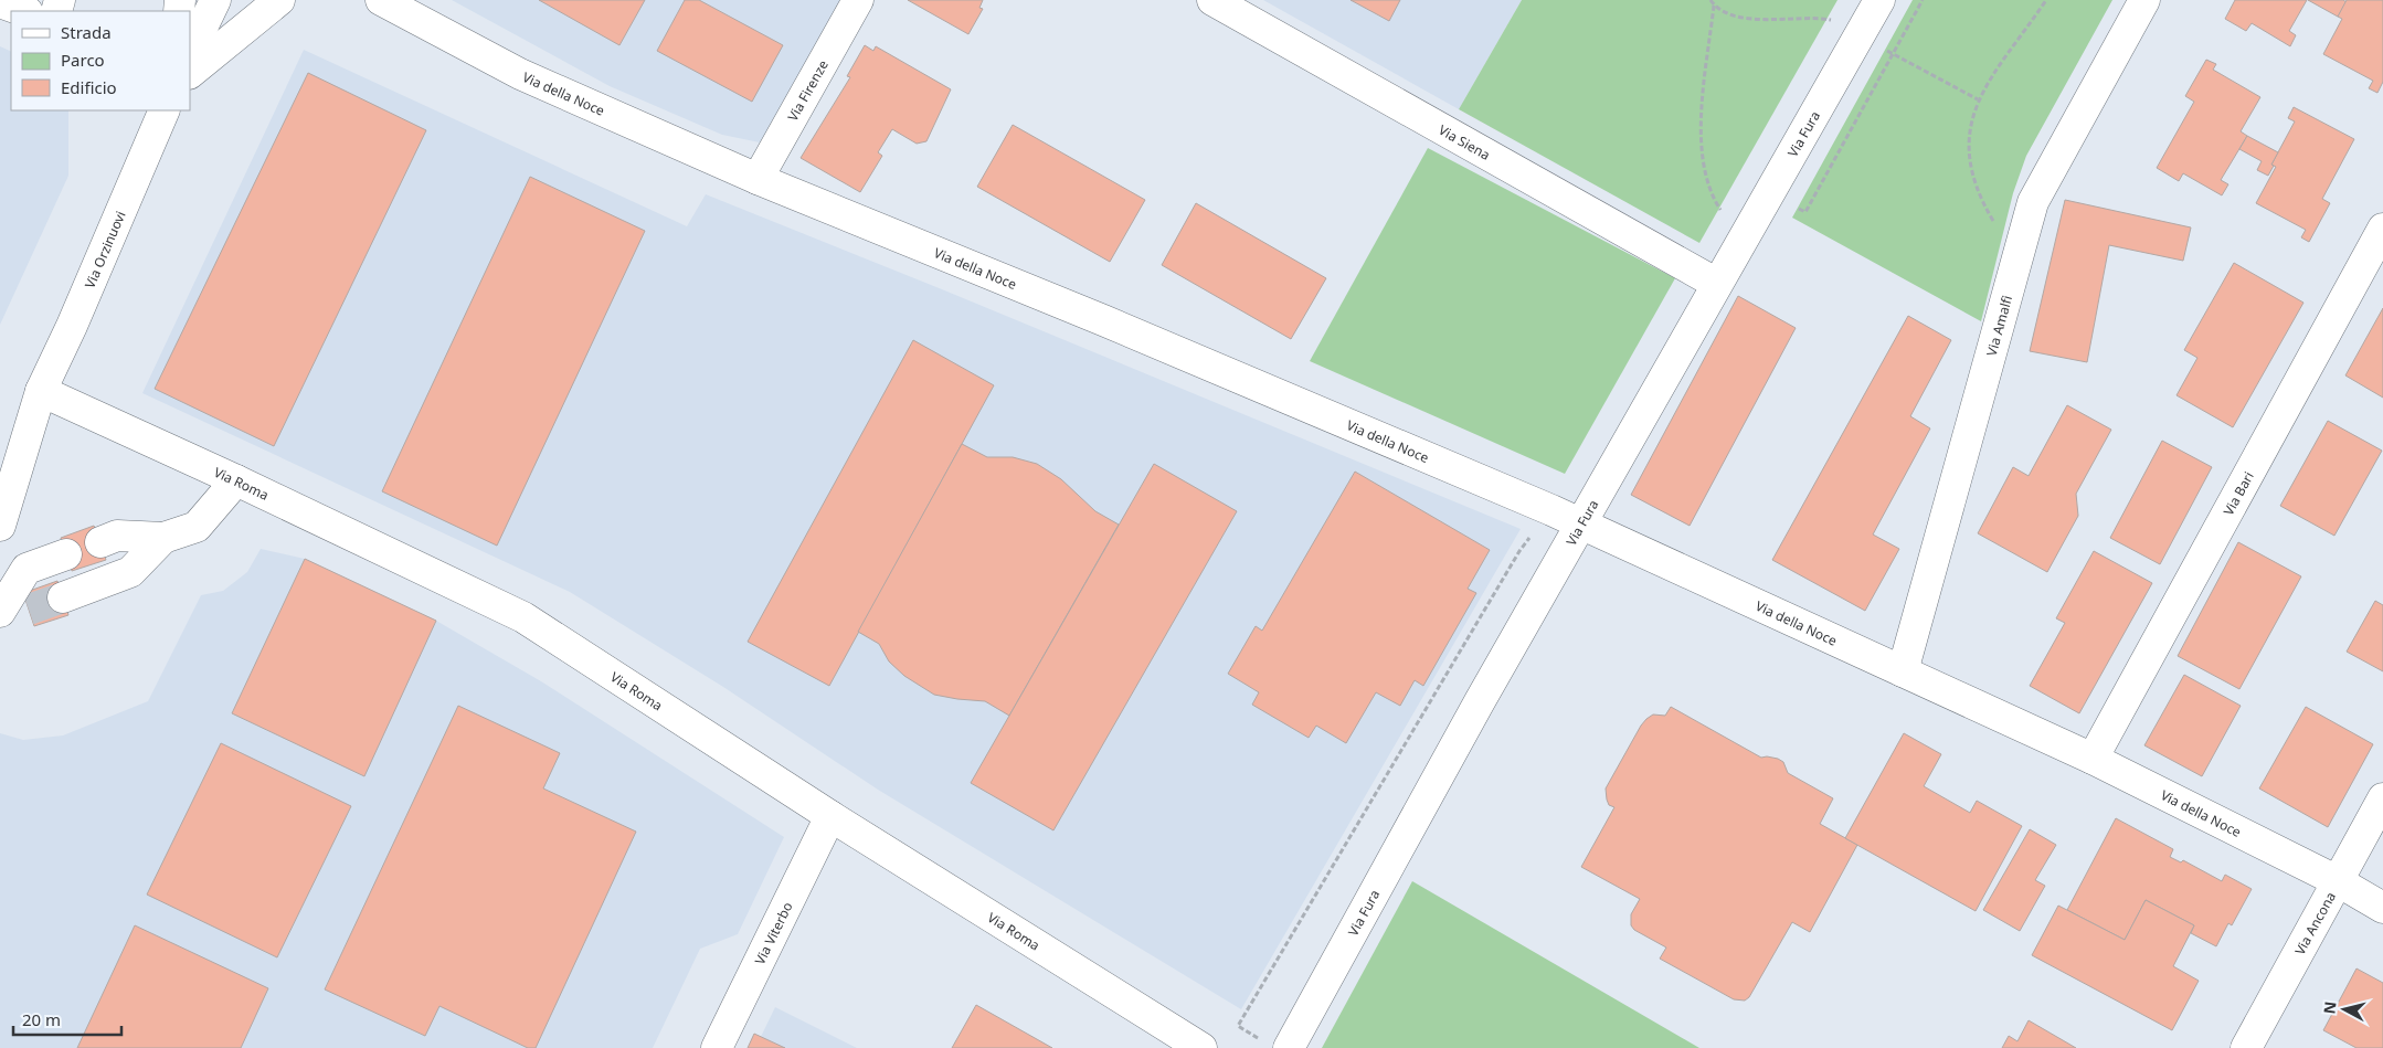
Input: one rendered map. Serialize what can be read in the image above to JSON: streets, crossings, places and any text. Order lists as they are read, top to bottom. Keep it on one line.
{"streets":{"street":["Via Firenze","Via della Noce","Via Fura","Via Siena","Via Orzinuovi","Via Amalfi","Via Roma","Via Bari","Via Ancona","Via Viterbo"]},"crossings":[["Via Firenze","Via della Noce"],["Via della Noce","Via Fura"],["Via della Noce","Via Amalfi"],["Via della Noce","Via Bari"],["Via della Noce","Via Ancona"],["Via Fura","Via Siena"],["Via Orzinuovi","Via Roma"],["Via Roma","Via Viterbo"]],"legend":["Strada","Parco","Edificio"],"scale_bar":"20 m","north":"left"}
